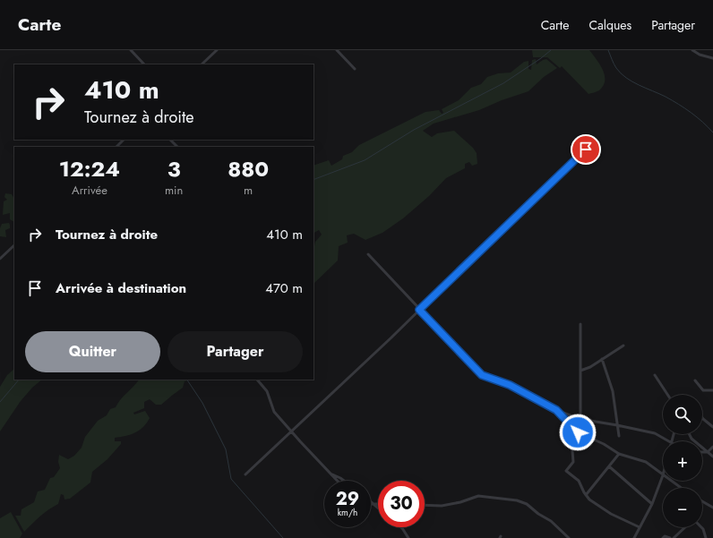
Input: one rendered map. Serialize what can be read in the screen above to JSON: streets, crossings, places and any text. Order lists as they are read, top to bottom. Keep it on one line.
{"page":{"header":"Carte","nav":["Carte","Calques","Partager"],"turn":["410 m","Tournez à droite"],"eta":["12:24","Arrivée","3","min","880","m"],"list":[{"name":"Tournez à droite","value":"410 m"},{"name":"Arrivée à destination","value":"470 m"}],"buttons":["Quitter","Partager"],"map_buttons":["+","−"],"speed":"29 km/h","limit":"30"}}
